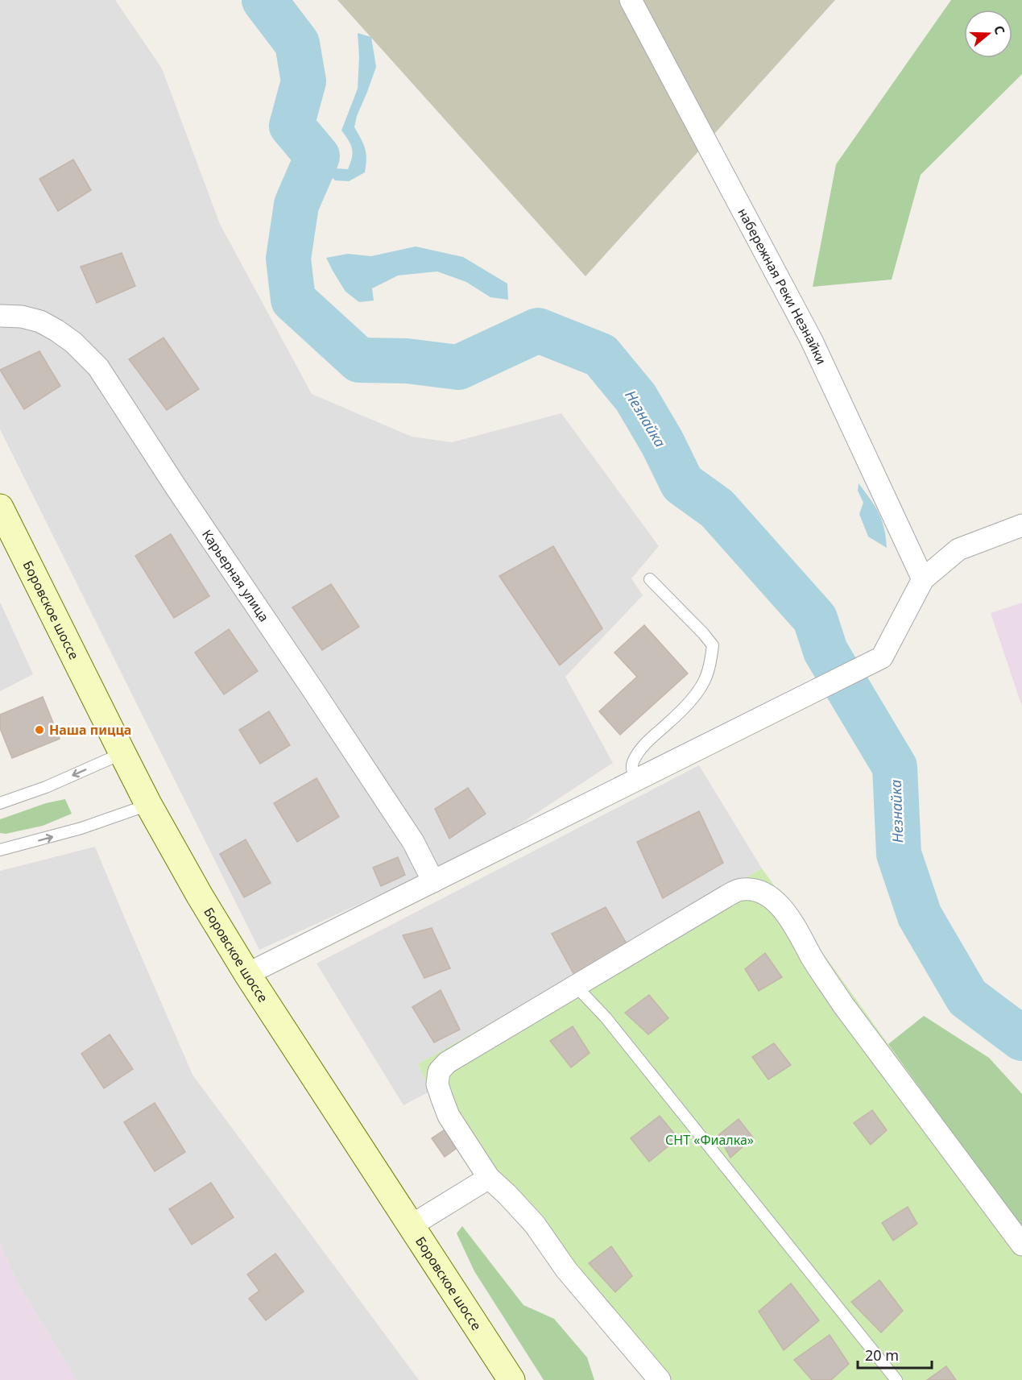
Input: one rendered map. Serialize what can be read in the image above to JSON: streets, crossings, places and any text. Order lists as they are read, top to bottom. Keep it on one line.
{"streets":{"main road":["Боровское шоссе"],"street":["набережная Реки Незнайки","Карьерная улица"]},"water":["Незнайка"],"parks":["СНТ «Фиалка»"],"places":["Наша пицца"],"scale_bar":"20 m","north":"right"}
